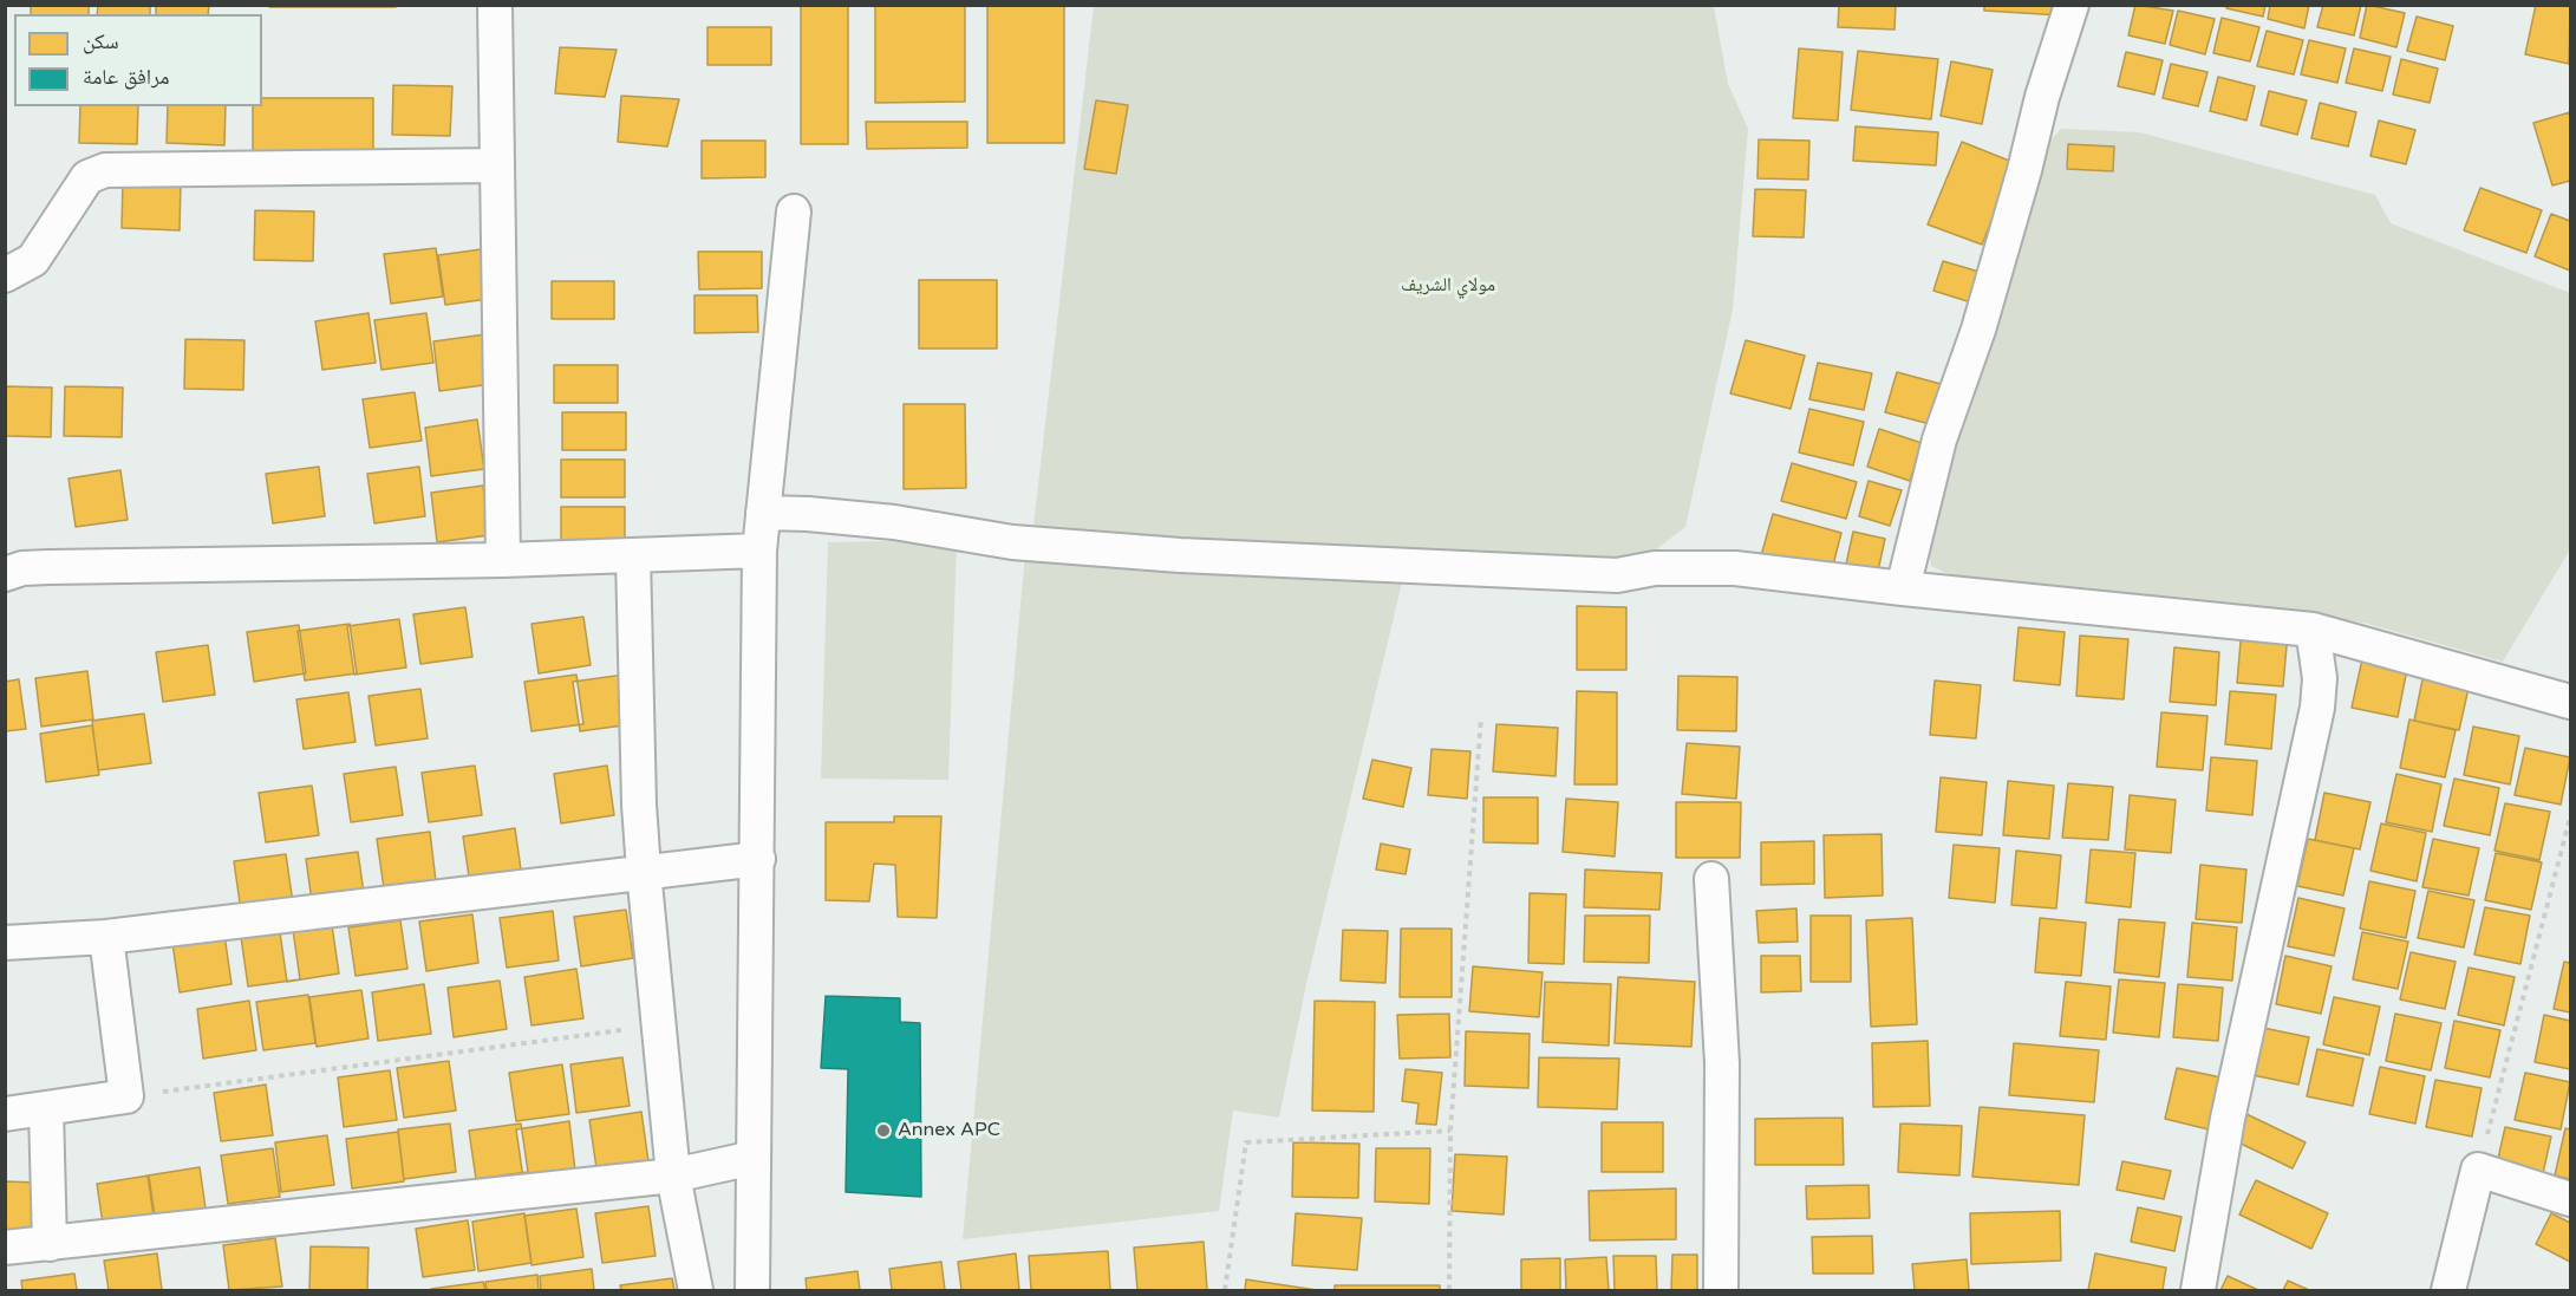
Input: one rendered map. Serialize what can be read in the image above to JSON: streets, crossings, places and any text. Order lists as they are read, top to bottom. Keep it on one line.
{"parks":["مولاي الشريف"],"places":["Annex APC"],"legend":["سكن","مرافق عامة"]}
